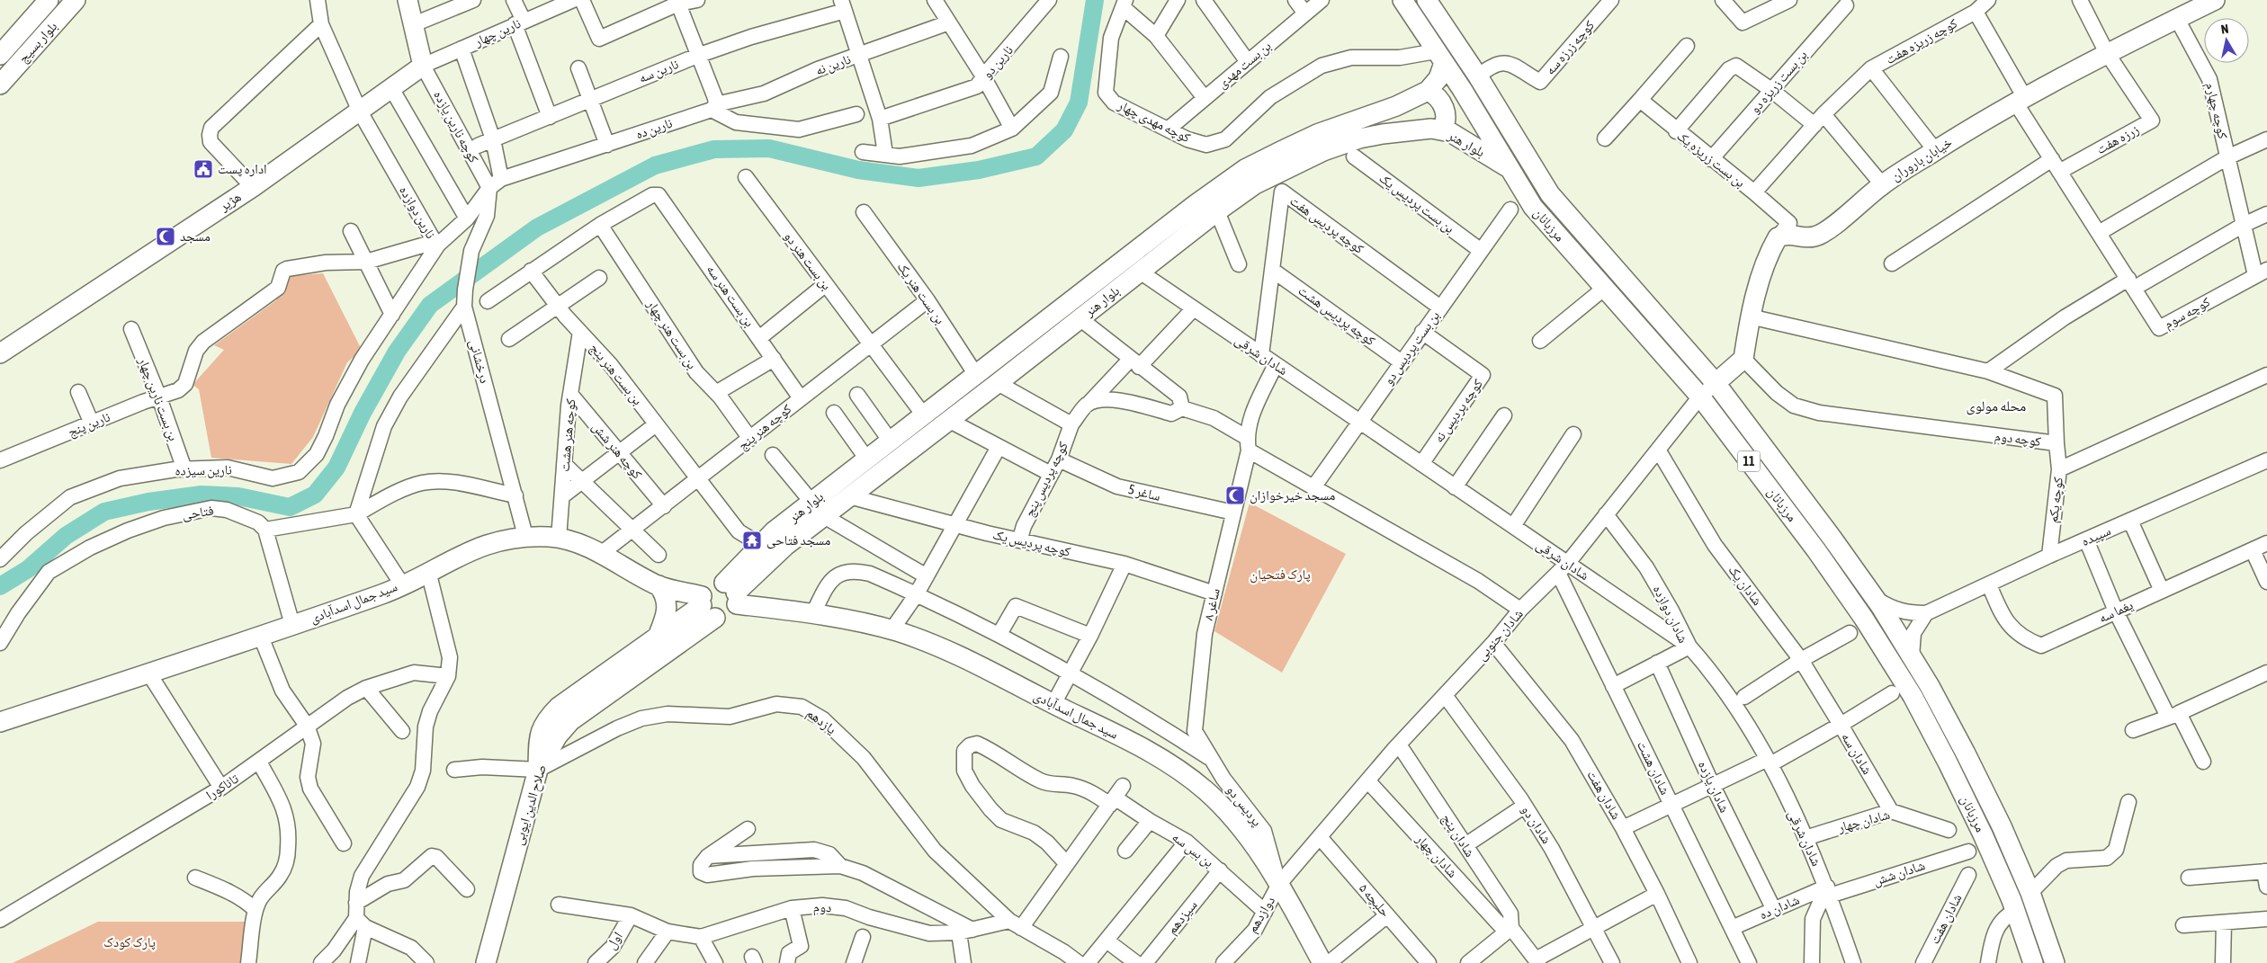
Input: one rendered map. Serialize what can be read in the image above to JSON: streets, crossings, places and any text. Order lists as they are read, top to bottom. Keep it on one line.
{"streets":{"main road":["بلوار بسیج","بلوار هنر","خیابان باروران","هژیر","مرزبانان","11","سید جمال اسدآبادی","صلاح الدین ایوبی"],"street":["نارین چهار","کوچه زریزه هفت","کوچه زرزه سه","نارین دو","نارین نه","بن بست مهدی","نارین سه","بن بست زریزه دو","کوچه چهارم","کوچه مهدی چهار","کوچه نارین یازده","نارین ده","زرزه هفت","بن بست زریزه یک","بن بست پردیس یک","نارین دوازده","کوچه پردیس هفت","بن بست هنر دو","بن بست هنر یک","بن بست هنر سه","کوچه سوم","کوچه پردیس هشت","بن بست هنر چهار","بن بست پردیس دو","شادان شرقی","درخشانی","بن بست هنر پنج","بن بست نارین چهار","کوچه پردیس نه","نارین پنج","کوچه هنر پنج","کوچه هنر هشت","کوچه دوم","کوچه هنر شش","نارین سیزده","کوچه پردیس پنج","ساغر 5","کوچه یکم","فتاحی","سپیده","کوچه پردیس یک","شادان یک","ساغر ٨","یغما سه","شادان دوازده","شادان جنوبی","یازدهم","شادان سه","شادان هشت","تاناکورا","شادان یازده","شادان هفت","پردیس دو","شادان چهار","شادان دو","شادان پنج","بن بس سه","شادان شش","حلبچه ۵","دوم","شادان ده","دوازدهم","سیزدهم","اول"]},"crossings":[["نارین چهار","کوچه نارین یازده"],["نارین چهار","هژیر"],["نارین چهار","درخشانی"],["کوچه زریزه هفت","بن بست زریزه یک"],["کوچه زریزه هفت","خیابان باروران"],["کوچه زریزه هفت","کوچه سوم"],["کوچه زرزه سه","مرزبانان"],["نارین نه","نارین ده"],["بن بست مهدی","کوچه مهدی چهار"],["نارین سه","درخشانی"],["بن بست زریزه دو","بن بست زریزه یک"],["کوچه چهارم","خیابان باروران"],["کوچه چهارم","کوچه سوم"],["کوچه مهدی چهار","بلوار هنر"],["کوچه مهدی چهار","مرزبانان"],["کوچه نارین یازده","نارین ده"],["کوچه نارین یازده","هژیر"],["کوچه نارین یازده","نارین دوازده"],["کوچه نارین یازده","درخشانی"],["نارین ده","نارین دوازده"],["نارین ده","درخشانی"],["زرزه هفت","خیابان باروران"],["زرزه هفت","کوچه سوم"],["بلوار هنر","مرزبانان"],["بلوار هنر","بن بست هنر دو"],["بلوار هنر","بن بست هنر یک"],["بلوار هنر","شادان شرقی"],["بلوار هنر","بن بست هنر پنج"],["بلوار هنر","کوچه پردیس پنج"],["بلوار هنر","کوچه پردیس یک"],["بلوار هنر","سید جمال اسدآبادی"],["خیابان باروران","کوچه سوم"],["هژیر","نارین دوازده"],["بن بست پردیس یک","بن بست پردیس دو"],["نارین دوازده","درخشانی"],["نارین دوازده","نارین سیزده"],["کوچه پردیس هفت","کوچه پردیس هشت"],["کوچه پردیس هفت","بن بست پردیس دو"],["کوچه پردیس هفت","شادان شرقی"],["مرزبانان","سپیده"],["مرزبانان","شادان جنوبی"],["بن بست هنر دو","کوچه هنر پنج"],["بن بست هنر یک","کوچه هنر پنج"],["بن بست هنر سه","بن بست هنر چهار"],["بن بست هنر سه","کوچه هنر پنج"],["کوچه پردیس هشت","بن بست پردیس دو"],["بن بست هنر چهار","کوچه هنر پنج"],["بن بست پردیس دو","شادان شرقی"],["بن بست پردیس دو","کوچه پردیس نه"],["شادان شرقی","کوچه پردیس نه"],["شادان شرقی","ساغر ٨"],["شادان شرقی","شادان دوازده"],["شادان شرقی","شادان جنوبی"],["شادان شرقی","شادان هشت"],["شادان شرقی","شادان چهار"],["شادان شرقی","شادان شش"],["شادان شرقی","شادان ده"],["درخشانی","سید جمال اسدآبادی"],["بن بست هنر پنج","کوچه هنر پنج"],["بن بست هنر پنج","کوچه هنر هشت"],["بن بست نارین چهار","نارین پنج"],["بن بست نارین چهار","نارین سیزده"],["کوچه هنر پنج","کوچه هنر شش"],["کوچه هنر پنج","سید جمال اسدآبادی"],["کوچه هنر هشت","کوچه هنر شش"],["کوچه هنر هشت","سید جمال اسدآبادی"],["کوچه دوم","کوچه یکم"],["کوچه پردیس پنج","ساغر 5"],["کوچه پردیس پنج","کوچه پردیس یک"],["ساغر 5","ساغر ٨"],["کوچه یکم","سپیده"],["سپیده","یغما سه"],["کوچه پردیس یک","ساغر ٨"],["شادان یک","شادان جنوبی"],["سید جمال اسدآبادی","شادان جنوبی"],["سید جمال اسدآبادی","صلاح الدین ایوبی"],["سید جمال اسدآبادی","پردیس دو"],["سید جمال اسدآبادی","دوازدهم"],["ساغر ٨","پردیس دو"],["شادان دوازده","شادان جنوبی"],["شادان دوازده","شادان هشت"],["شادان دوازده","شادان یازده"],["شادان جنوبی","شادان هشت"],["شادان جنوبی","شادان هفت"],["شادان جنوبی","پردیس دو"],["شادان جنوبی","شادان چهار"],["شادان جنوبی","شادان دو"],["شادان جنوبی","شادان پنج"],["شادان جنوبی","حلبچه ۵"],["شادان جنوبی","دوازدهم"],["یازدهم","صلاح الدین ایوبی"],["یازدهم","دوم"],["شادان سه","شادان چهار"],["شادان هشت","شادان ده"],["شادان یازده","شادان ده"],["پردیس دو","دوازدهم"],["شادان چهار","شادان پنج"],["بن بس سه","دوازدهم"],["بن بس سه","سیزدهم"],["شادان شش","شادان ده"],["دوم","اول"]],"districts":["محله مولوی"],"parks":["پارک فتحیان","پارک کودک"],"places":{"public building":["اداره پست"],"mosque":["مسجد","مسجد خیرخوازان"],"temple":["مسجد فتاحی"]},"north":"top"}
